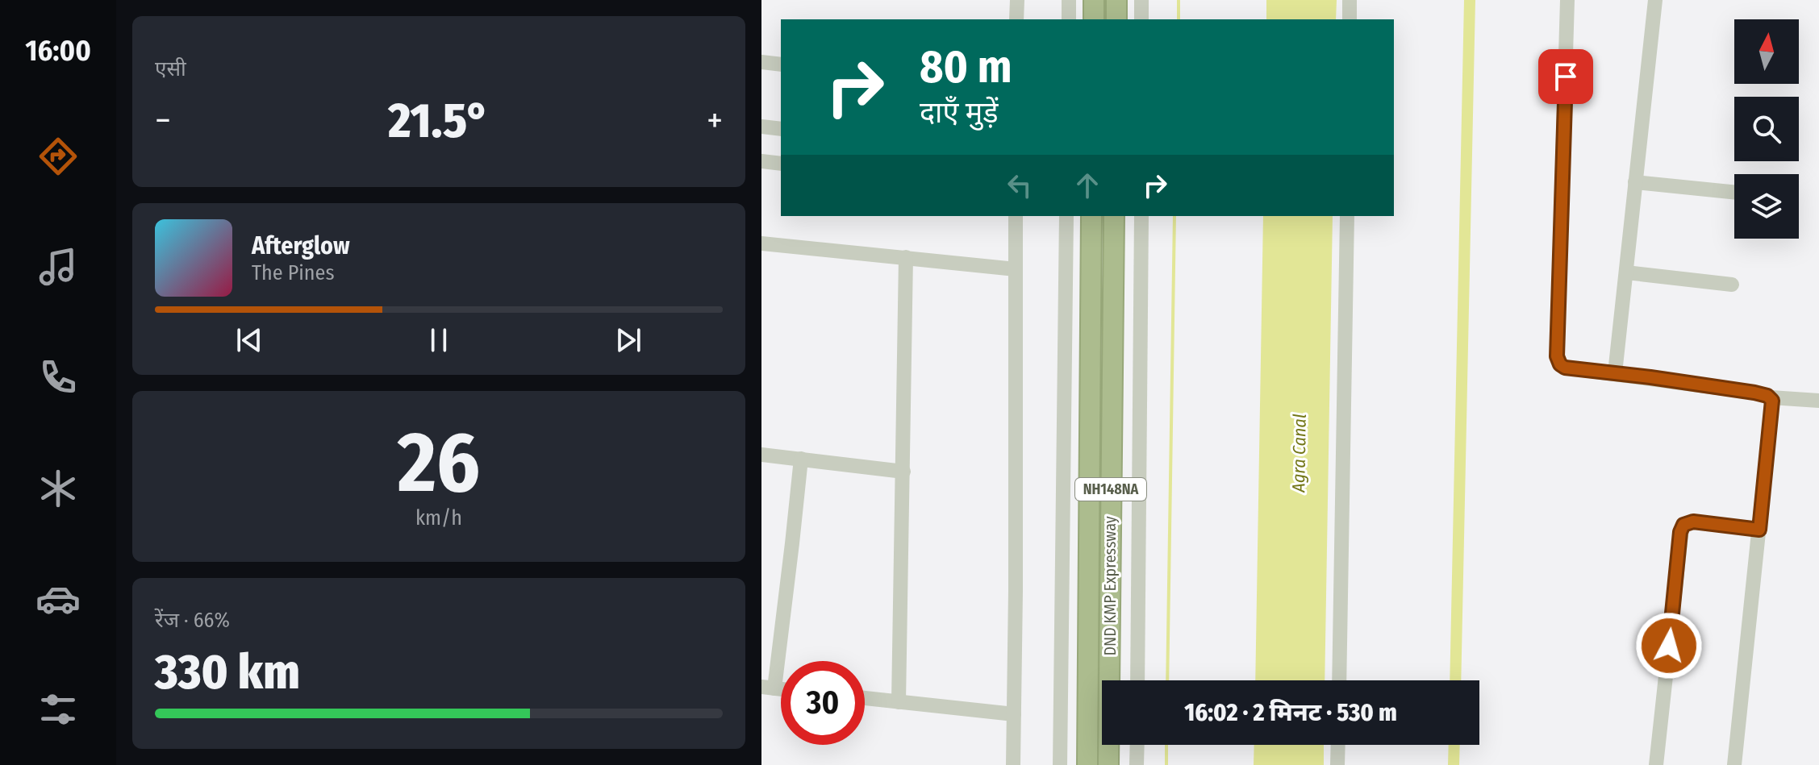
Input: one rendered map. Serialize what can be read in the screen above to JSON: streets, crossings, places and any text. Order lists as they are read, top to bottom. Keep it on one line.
{"streets":{"highway":["NH148NA","DND KMP Expressway"]},"water":["Agra Canal"],"north":"top","page":{"tabs":"16:00","tile":["एसी",["26","km/h"],["रेंज · 66%","330 km"]],"turn":["80 m","दाएँ मुड़ें"],"heat":["−","21.5°","+"],"song":["Afterglow","The Pines"],"limit":"30","trip":"16:02 · 2 मिनट · 530 m"}}
